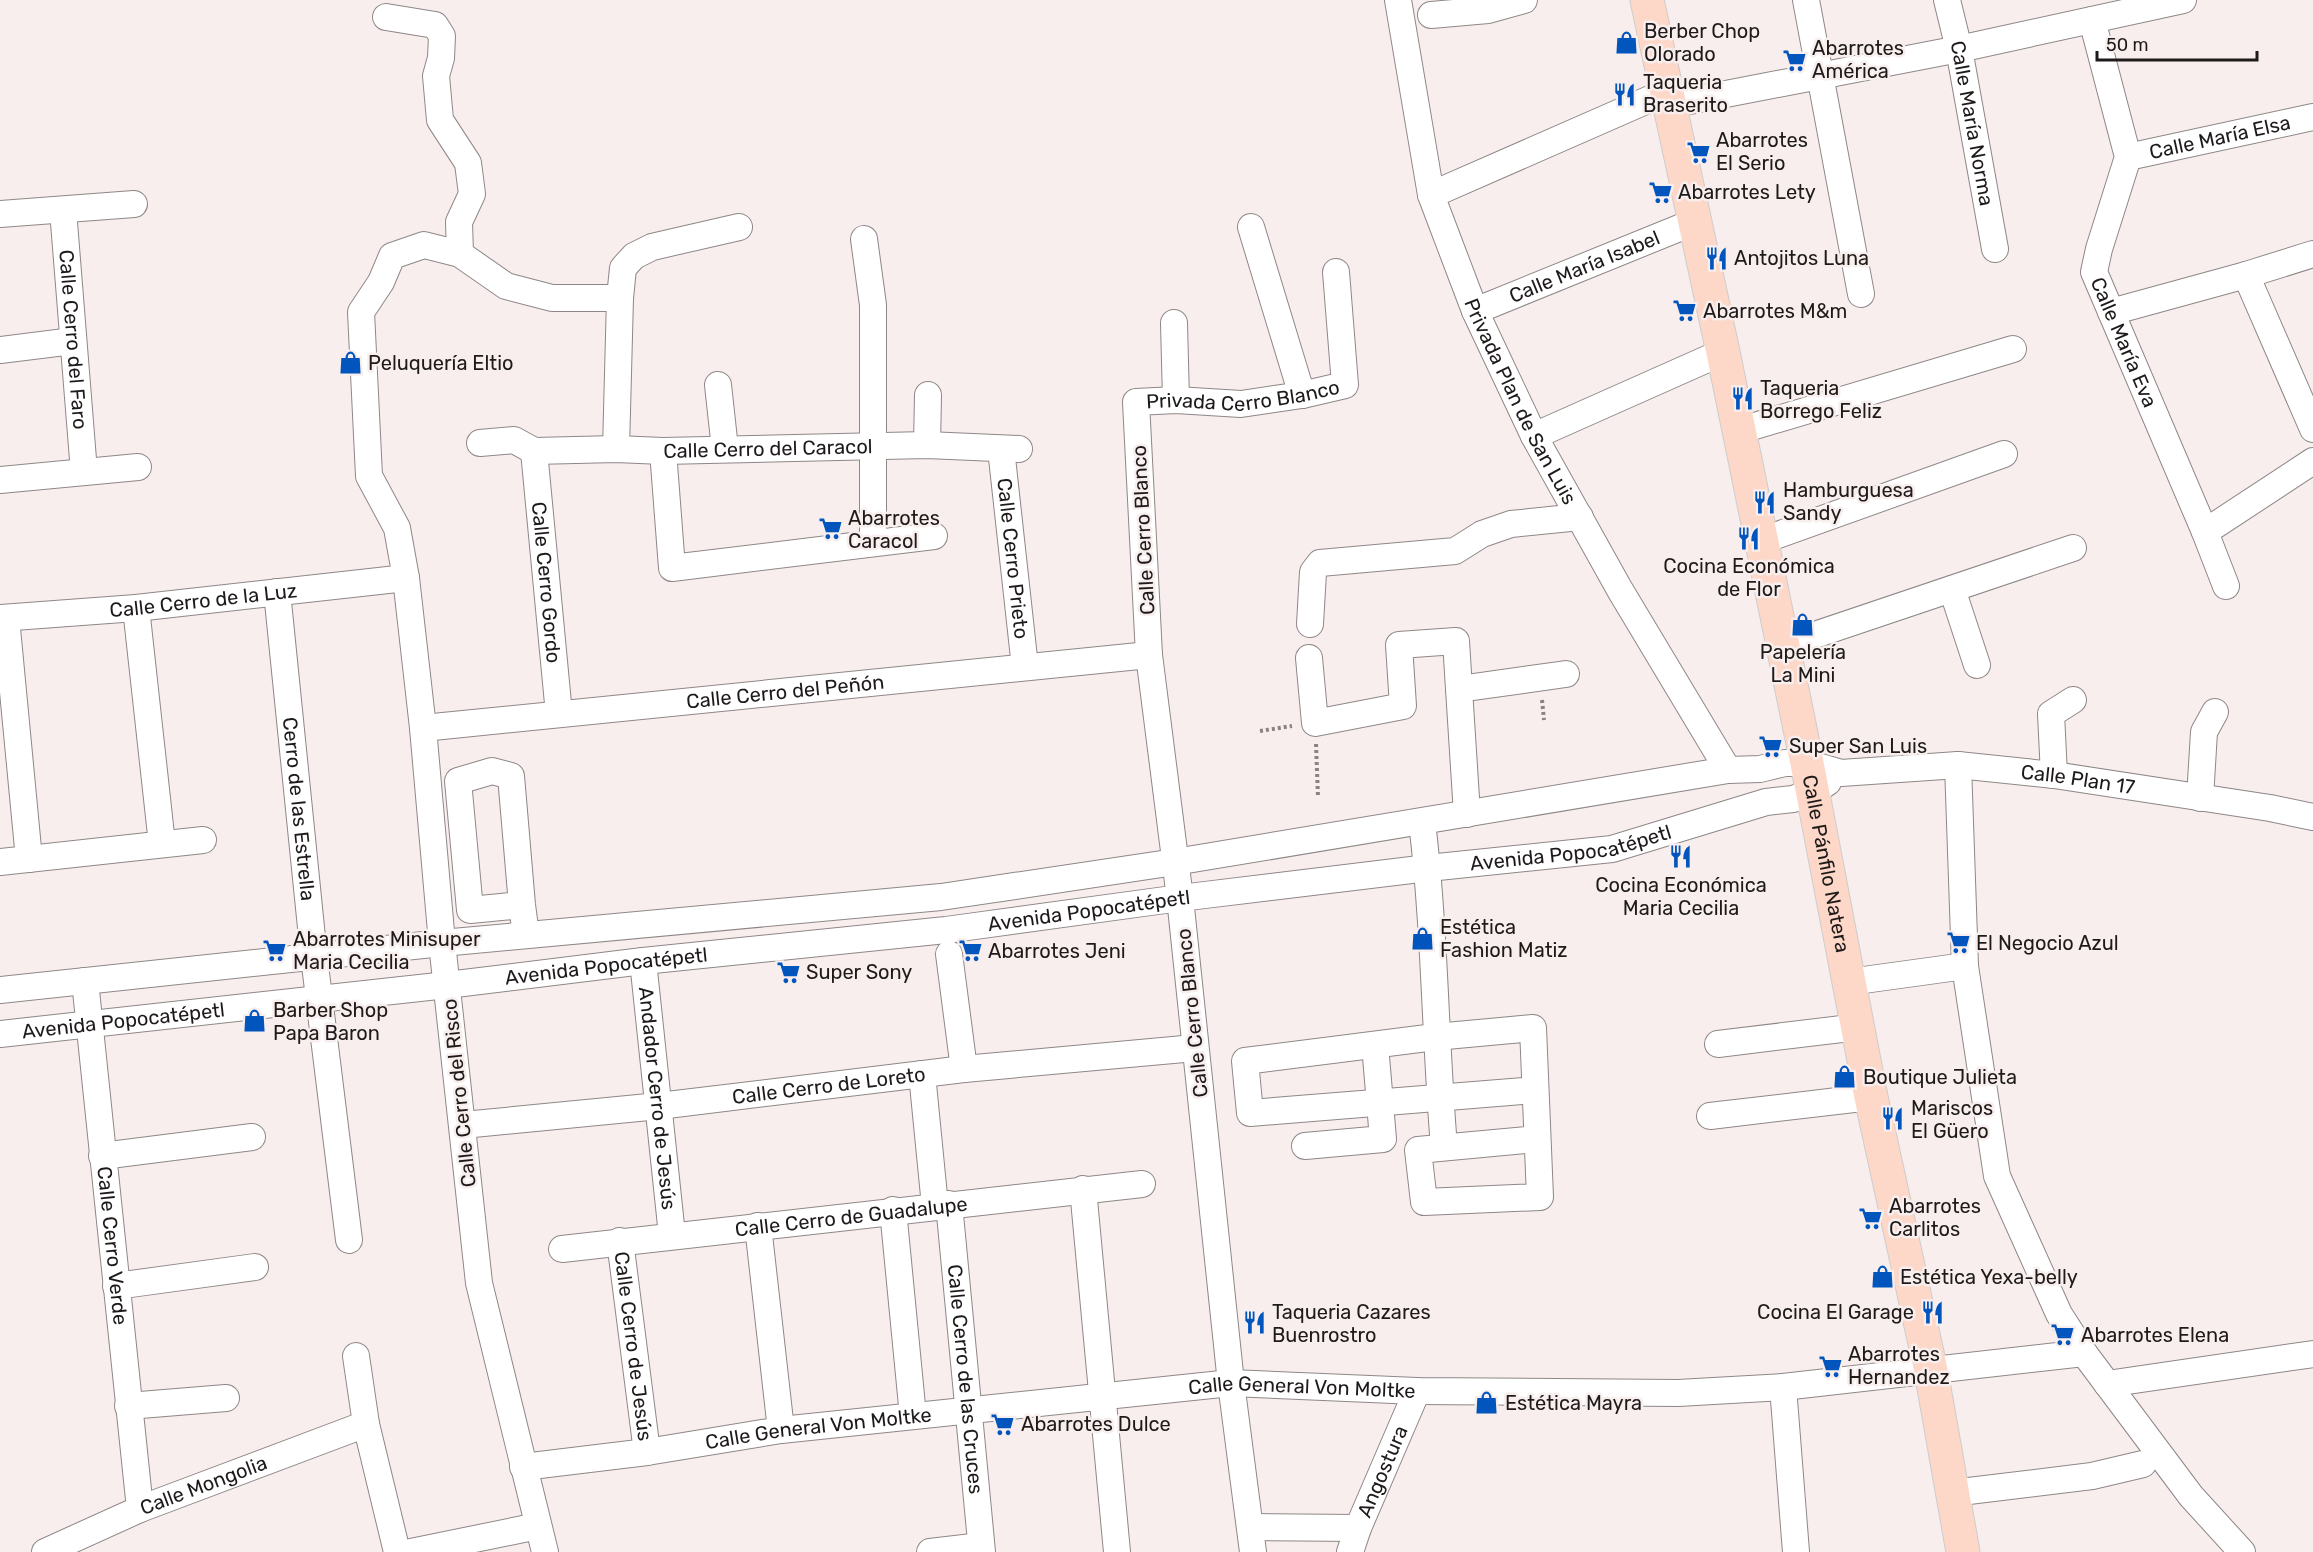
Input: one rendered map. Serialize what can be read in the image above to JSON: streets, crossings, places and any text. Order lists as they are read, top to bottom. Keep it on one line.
{"streets":{"main road":["Calle Pánfilo Natera"],"street":["Calle María Norma","Calle María Elsa","Calle María Isabel","Calle Cerro del Faro","Calle María Eva","Privada Cerro Blanco","Privada Plan de San Luis","Calle Cerro del Caracol","Calle Cerro Blanco","Calle Cerro Prieto","Calle Cerro Gordo","Calle Cerro de la Luz","Calle Cerro del Peñón","Calle Plan 17","Cerro de las Estrella","Avenida Popocatépetl","Calle Cerro de Loreto","Calle Cerro del Risco","Andador Cerro de Jesús","Calle Cerro de Guadalupe","Calle Cerro Verde","Calle Cerro de Jesús","Calle Cerro de las Cruces","Calle General Von Moltke","Angostura","Calle Mongolia"]},"crossings":[["Calle María Elsa","Calle María Eva"],["Calle María Isabel","Privada Plan de San Luis"],["Calle María Isabel","Calle Pánfilo Natera"],["Privada Cerro Blanco","Calle Cerro Blanco"],["Privada Plan de San Luis","Avenida Popocatépetl"],["Calle Cerro del Caracol","Calle Cerro Prieto"],["Calle Cerro del Caracol","Calle Cerro Gordo"],["Calle Cerro Blanco","Calle Cerro del Peñón"],["Calle Cerro Blanco","Avenida Popocatépetl"],["Calle Cerro Blanco","Calle Cerro de Loreto"],["Calle Cerro Blanco","Calle General Von Moltke"],["Calle Cerro Prieto","Calle Cerro del Peñón"],["Calle Cerro Gordo","Calle Cerro del Peñón"],["Calle Cerro de la Luz","Cerro de las Estrella"],["Calle Cerro de la Luz","Calle Cerro del Risco"],["Calle Cerro del Peñón","Calle Cerro del Risco"],["Calle Plan 17","Avenida Popocatépetl"],["Calle Plan 17","Calle Pánfilo Natera"],["Cerro de las Estrella","Avenida Popocatépetl"],["Avenida Popocatépetl","Calle Pánfilo Natera"],["Avenida Popocatépetl","Calle Cerro del Risco"],["Avenida Popocatépetl","Andador Cerro de Jesús"],["Avenida Popocatépetl","Calle Cerro Verde"],["Calle Pánfilo Natera","Calle General Von Moltke"],["Calle Cerro de Loreto","Calle Cerro del Risco"],["Calle Cerro de Loreto","Andador Cerro de Jesús"],["Calle Cerro de Loreto","Calle Cerro de las Cruces"],["Calle Cerro del Risco","Calle General Von Moltke"],["Andador Cerro de Jesús","Calle Cerro de Guadalupe"],["Calle Cerro de Guadalupe","Calle Cerro de Jesús"],["Calle Cerro de Guadalupe","Calle Cerro de las Cruces"],["Calle Cerro Verde","Calle Mongolia"],["Calle Cerro de Jesús","Calle General Von Moltke"],["Calle Cerro de las Cruces","Calle General Von Moltke"],["Calle General Von Moltke","Angostura"]],"places":{"shop":["Berber Chop Olorado","Peluquería Eltio","Papelería La Mini","Estética Fashion Matiz","Barber Shop Papa Baron","Boutique Julieta","Estética Yexa-belly","Estética Mayra"],"supermarket":["Abarrotes América","Abarrotes El Serio","Abarrotes Lety","Abarrotes M&m","Abarrotes Caracol","Super San Luis","El Negocio Azul","Abarrotes Minisuper Maria Cecilia","Abarrotes Jeni","Super Sony","Abarrotes Carlitos","Abarrotes Elena","Abarrotes Hernandez","Abarrotes Dulce"],"restaurant":["Taqueria Braserito","Antojitos Luna","Taqueria Borrego Feliz","Hamburguesa Sandy","Cocina Económica de Flor","Cocina Económica Maria Cecilia","Mariscos El Güero","Cocina El Garage","Taqueria Cazares Buenrostro"]},"scale_bar":"50 m"}
